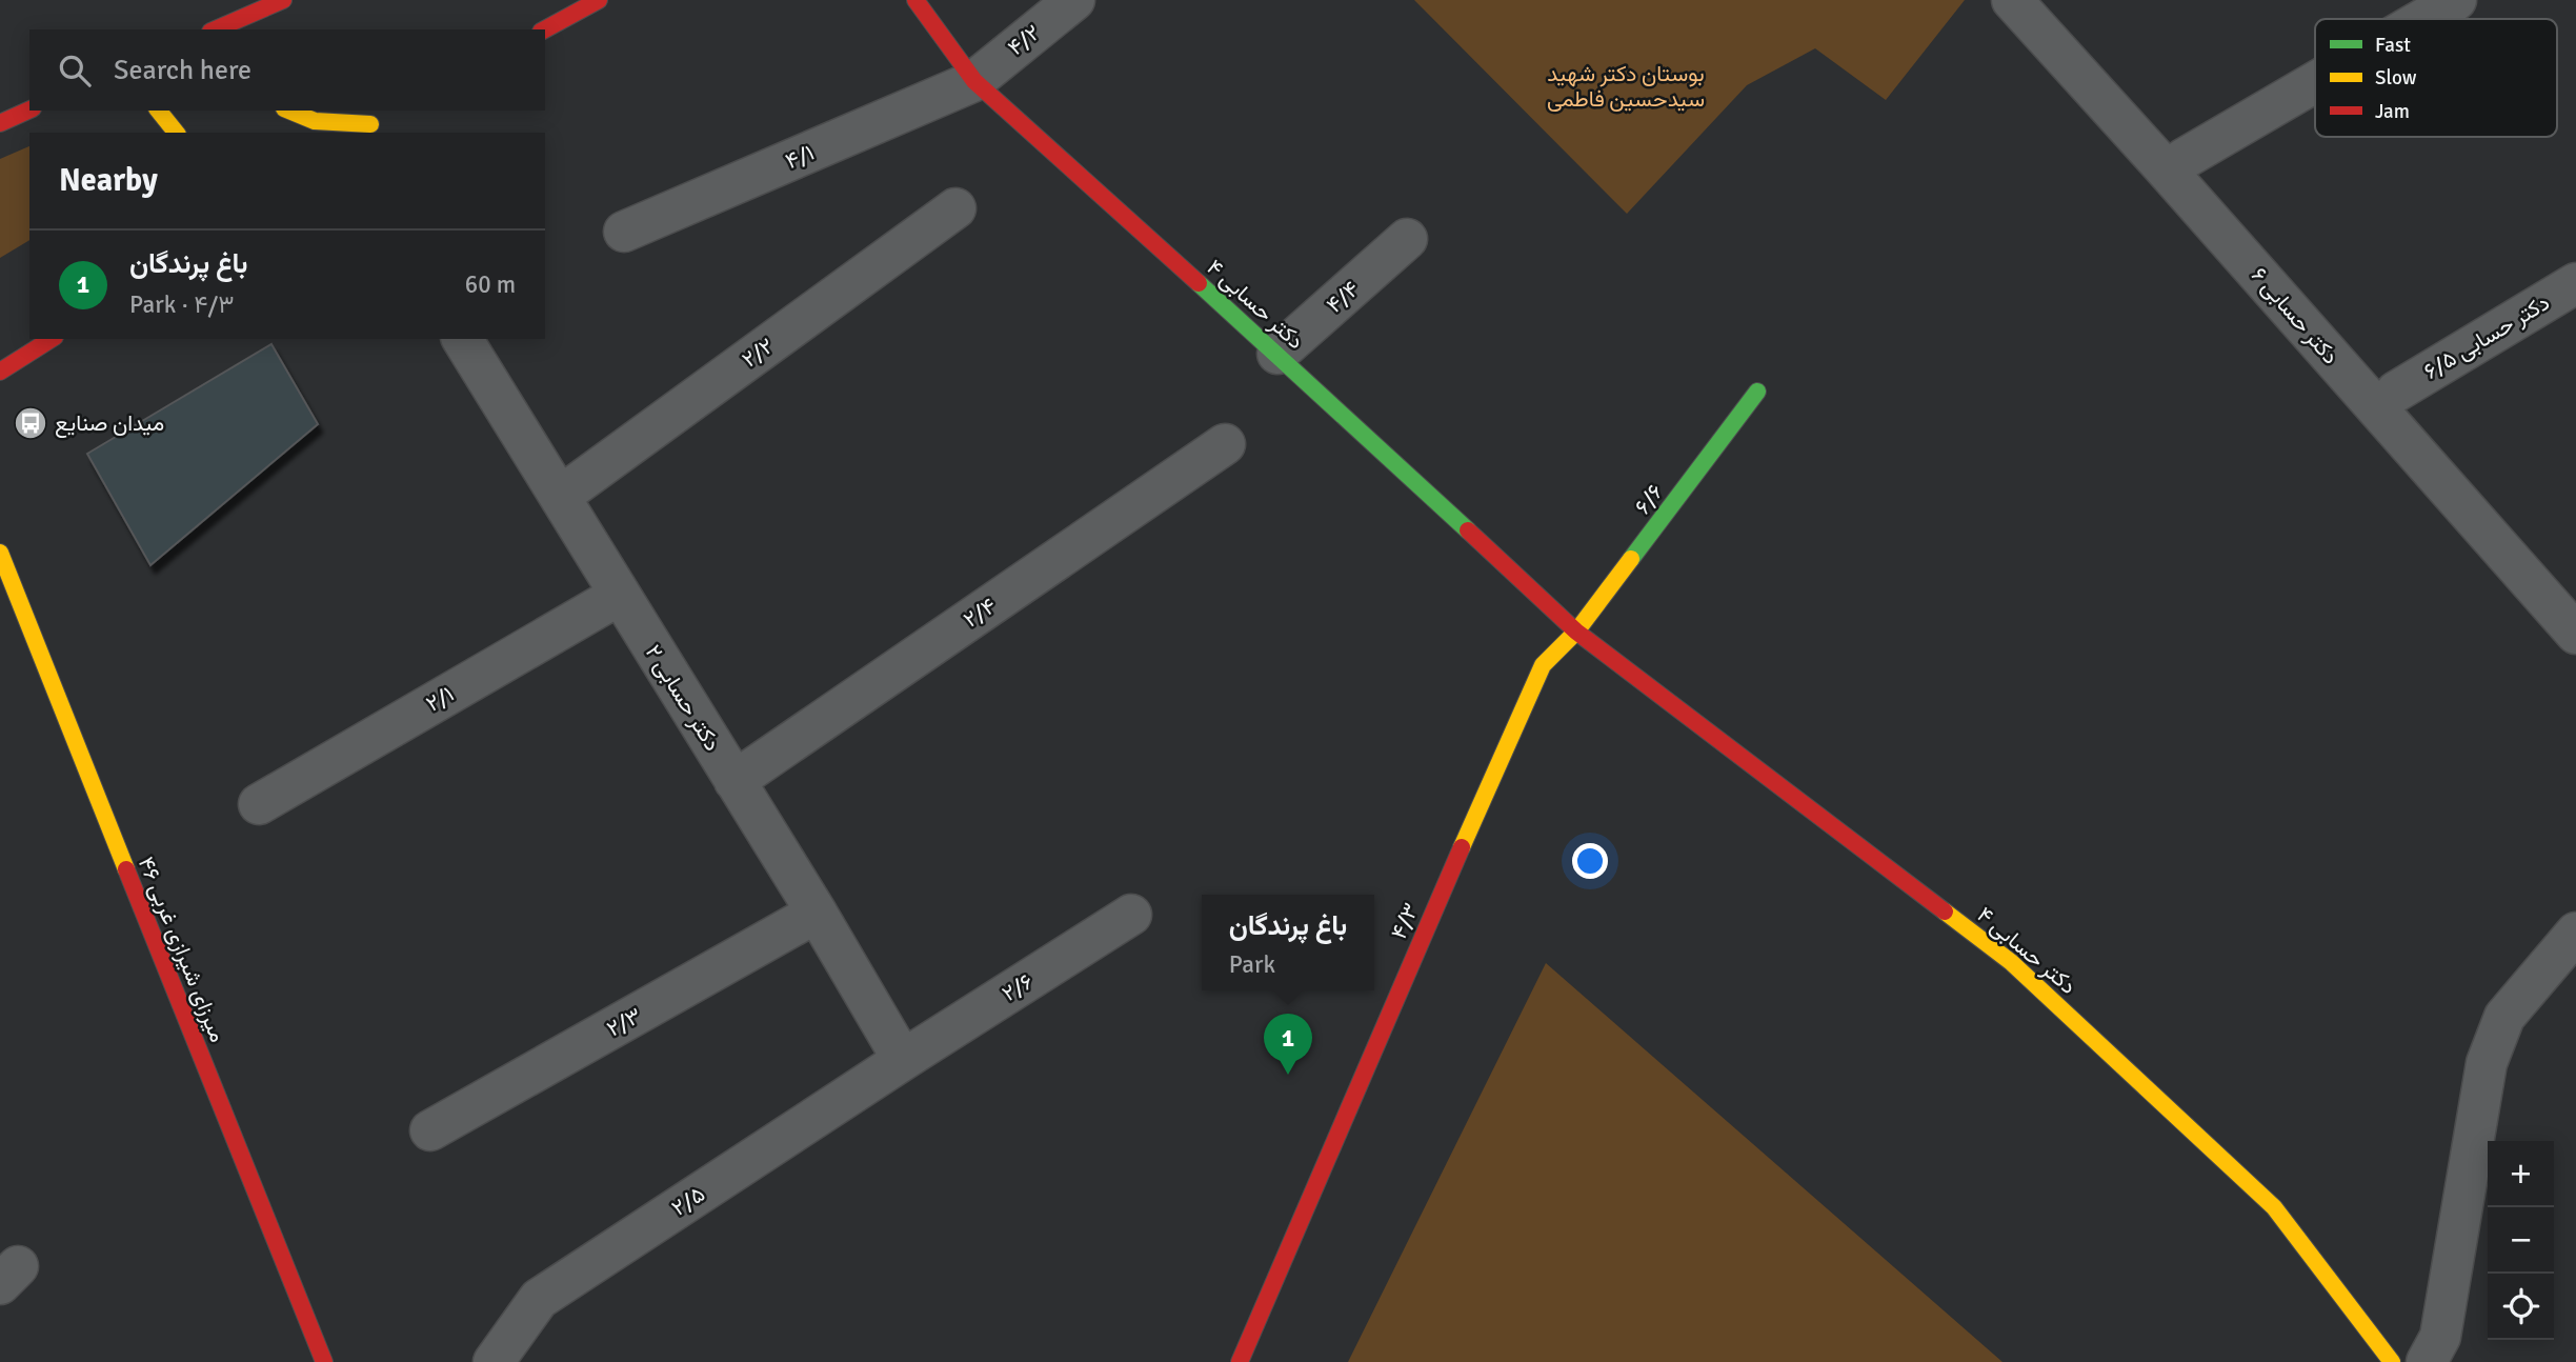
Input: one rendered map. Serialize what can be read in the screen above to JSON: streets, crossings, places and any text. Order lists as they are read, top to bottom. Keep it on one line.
{"streets":{"street":["۴/۲","۴/۱","۴/۴","دکتر حسابی ۴","۶ دکتر حسابی","۶/۵ دکتر حسابی","۲/۲","۶/۶","۲/۴","دکتر حسابی ۲","۲/۱","۴/۳","میرزای شیرازی غربی ۴۶","۴ دکتر حسابی","۲/۶","۲/۳","۲/۵"]},"crossings":[["۴/۲","۴/۱"],["۴/۲","دکتر حسابی ۴"],["۴/۱","دکتر حسابی ۴"],["۴/۴","دکتر حسابی ۴"],["دکتر حسابی ۴","۶/۶"],["دکتر حسابی ۴","۴/۳"],["دکتر حسابی ۴","۴ دکتر حسابی"],["۲/۲","دکتر حسابی ۲"],["۶/۶","۴/۳"],["۶/۶","۴ دکتر حسابی"],["۲/۴","دکتر حسابی ۲"],["دکتر حسابی ۲","۲/۱"],["دکتر حسابی ۲","۲/۶"],["دکتر حسابی ۲","۲/۳"],["دکتر حسابی ۲","۲/۵"],["۴/۳","۴ دکتر حسابی"],["۲/۶","۲/۵"]],"parks":["بوستان دکتر شهید سیدحسین فاطمی"],"places":{"bus stop":["میدان صنایع"]},"legend":["Fast","Slow","Jam"],"page":{"search":"Search here","heading":"Nearby","list":[{"mark":"1","name":"باغ پرندگان","note":"Park · ۴/۳","value":"60 m"}],"popup":["باغ پرندگان","Park"],"pins":"1","map_buttons":["+","−"]}}
